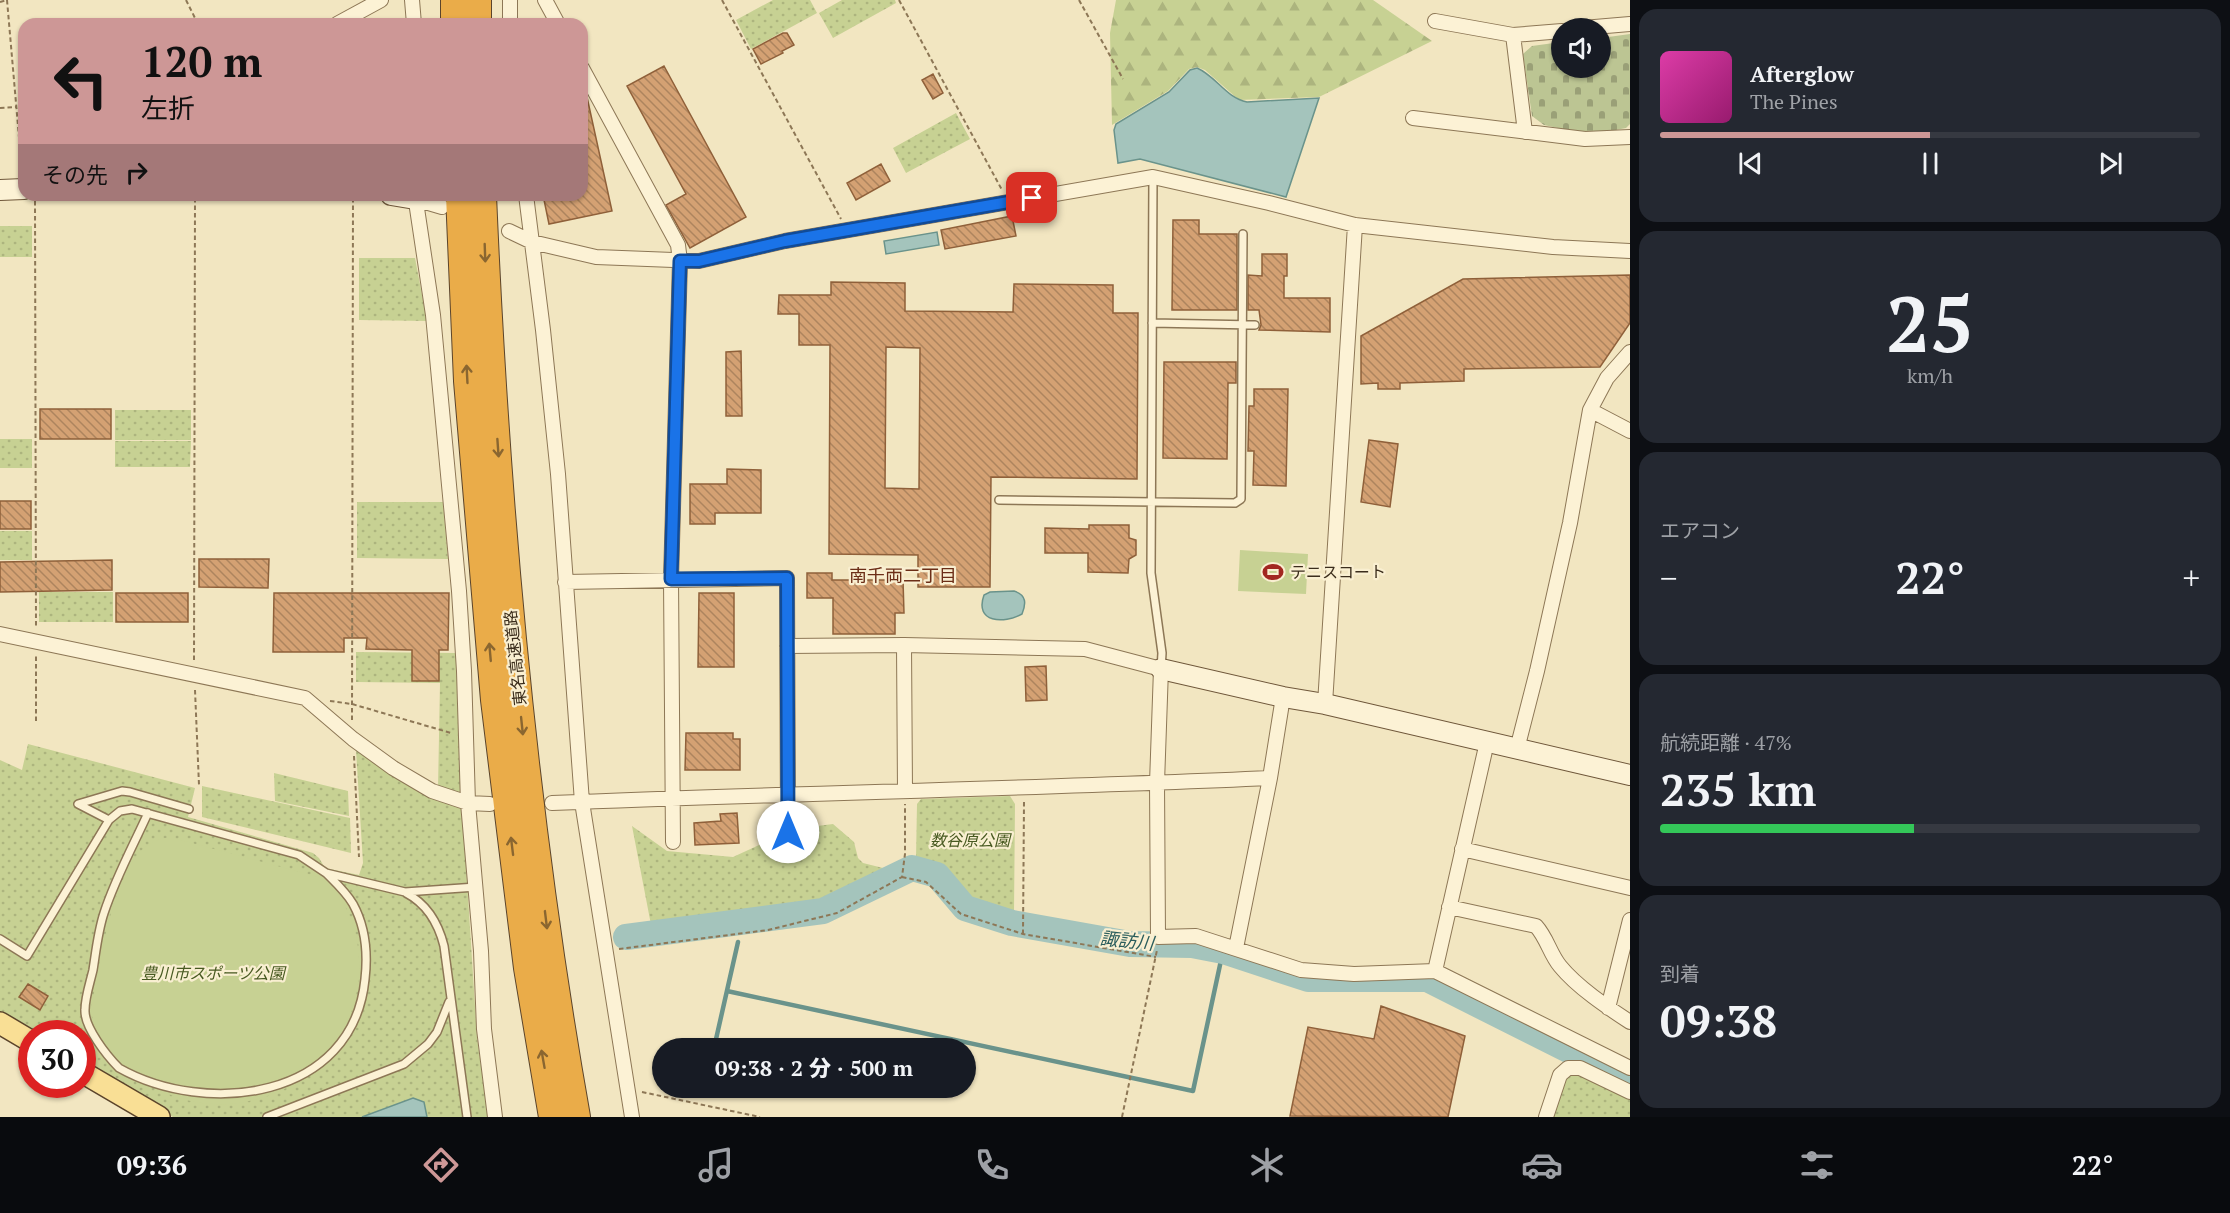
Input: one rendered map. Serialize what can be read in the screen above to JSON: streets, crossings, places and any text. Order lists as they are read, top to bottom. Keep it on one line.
{"streets":{"highway":["東名高速道路"]},"districts":["南千両二丁目"],"water":["諏訪川"],"parks":["数谷原公園","豊川市スポーツ公園"],"places":{"sports":["テニスコート"]},"page":{"turn":["120 m","左折"],"song":["Afterglow","The Pines"],"then":"その先","tile":[["25","km/h"],"エアコン",["航続距離 · 47%","235 km"],["到着","09:38"]],"heat":["−","22°","+"],"limit":"30","trip":"09:38 · 2 分 · 500 m","tabs":["09:36","22°"]}}
